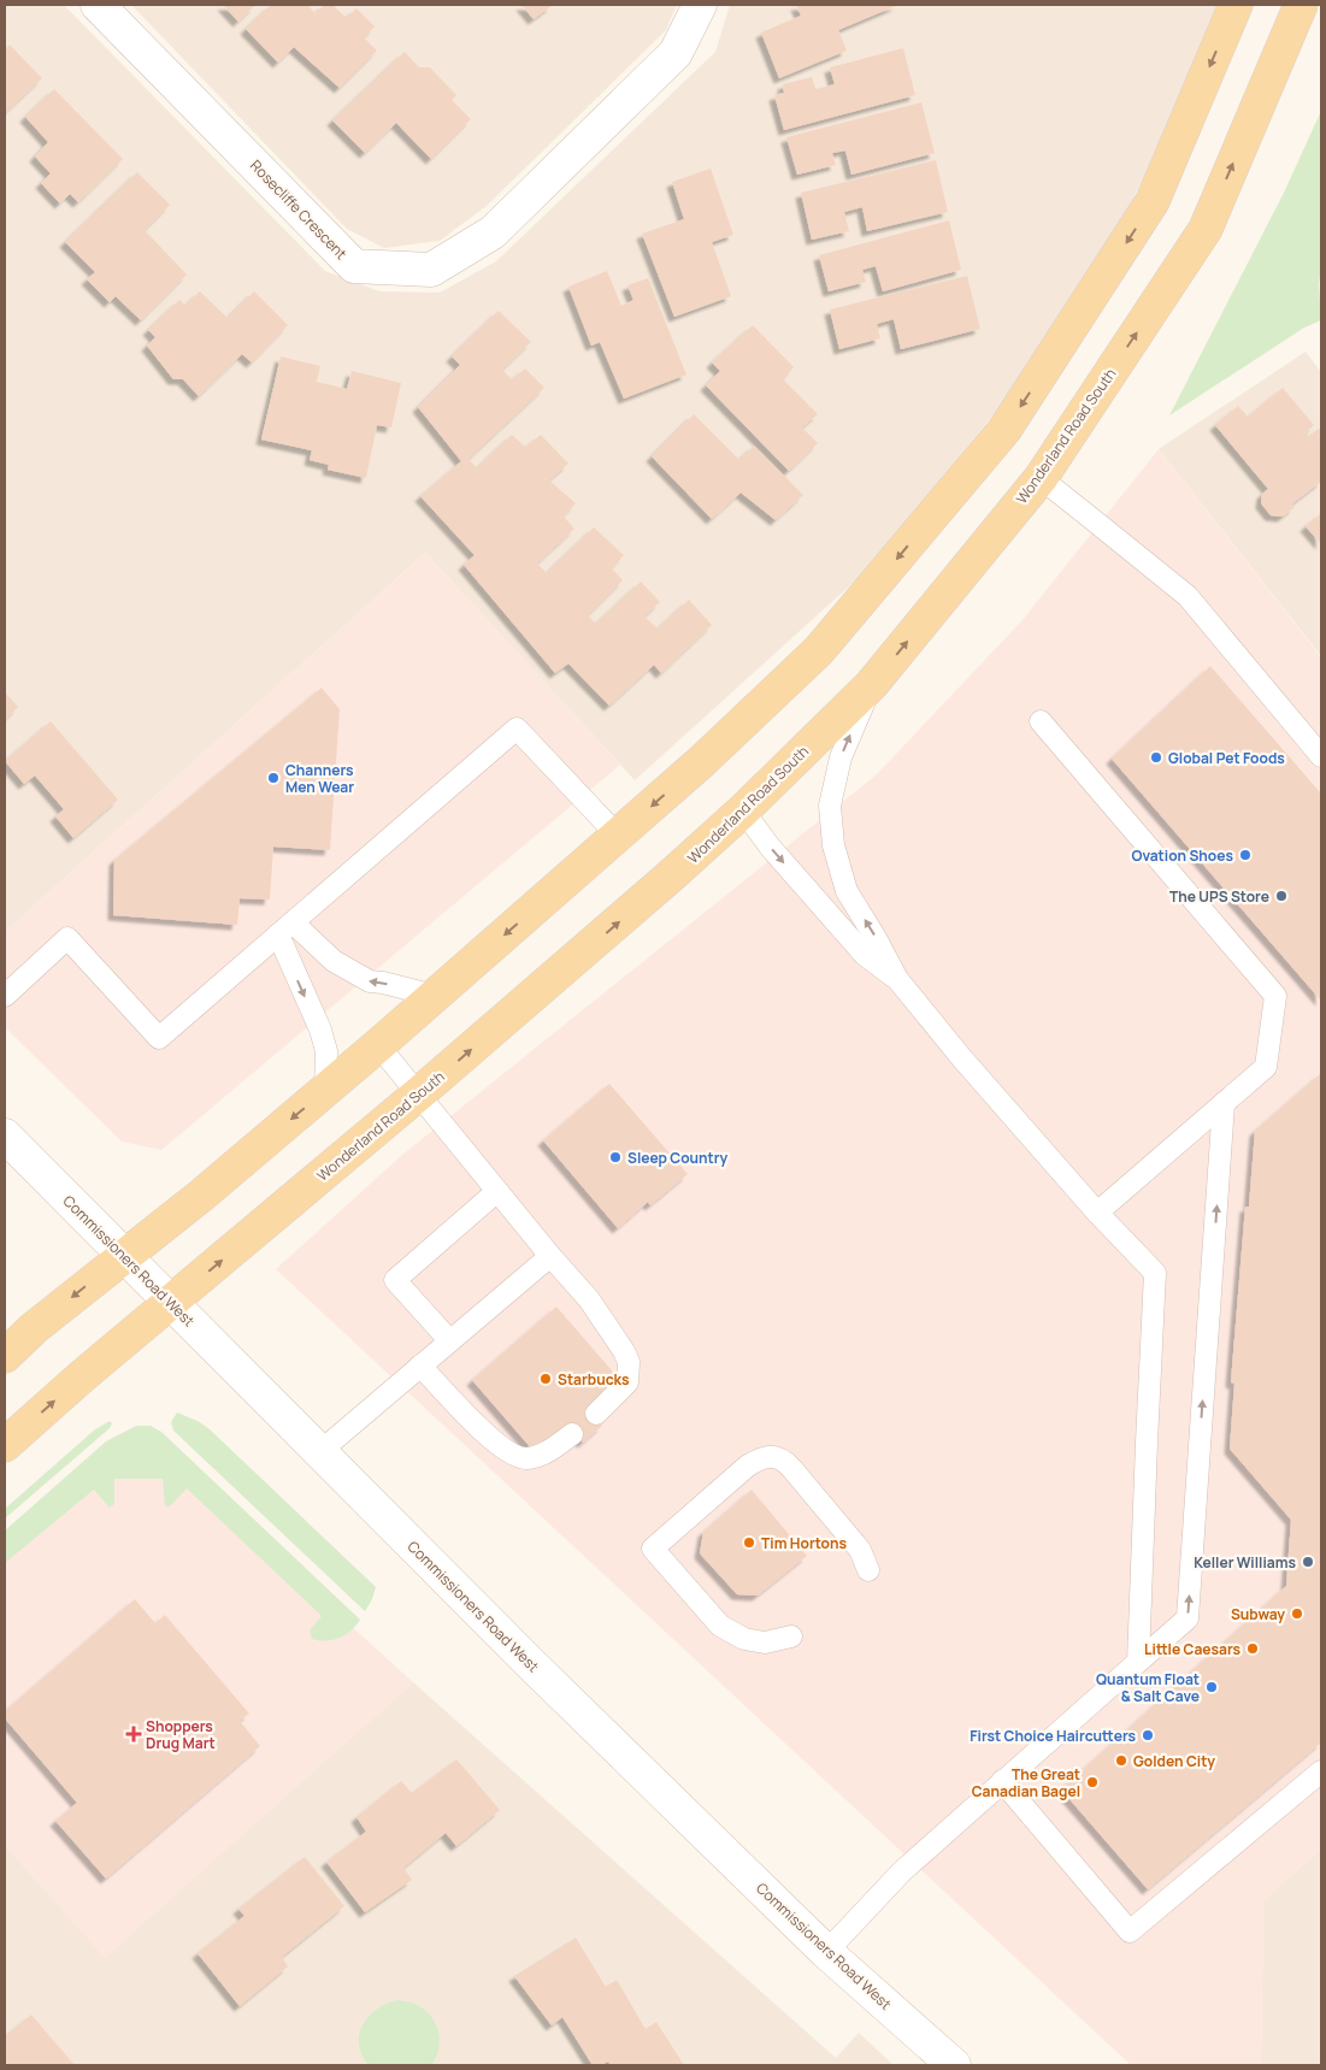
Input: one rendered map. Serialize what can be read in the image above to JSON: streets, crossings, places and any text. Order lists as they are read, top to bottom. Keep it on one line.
{"streets":{"main road":["Rosecliffe Crescent","Wonderland Road South","Commissioners Road West"]},"crossings":[["Wonderland Road South","Commissioners Road West"]],"places":{"other":["Global Pet Foods","Channers Men Wear","Ovation Shoes","The UPS Store","Sleep Country","Starbucks","Tim Hortons","Keller Williams","Subway","Little Caesars","Quantum Float & Salt Cave","First Choice Haircutters","Golden City","The Great Canadian Bagel"],"health":["Shoppers Drug Mart"]}}
